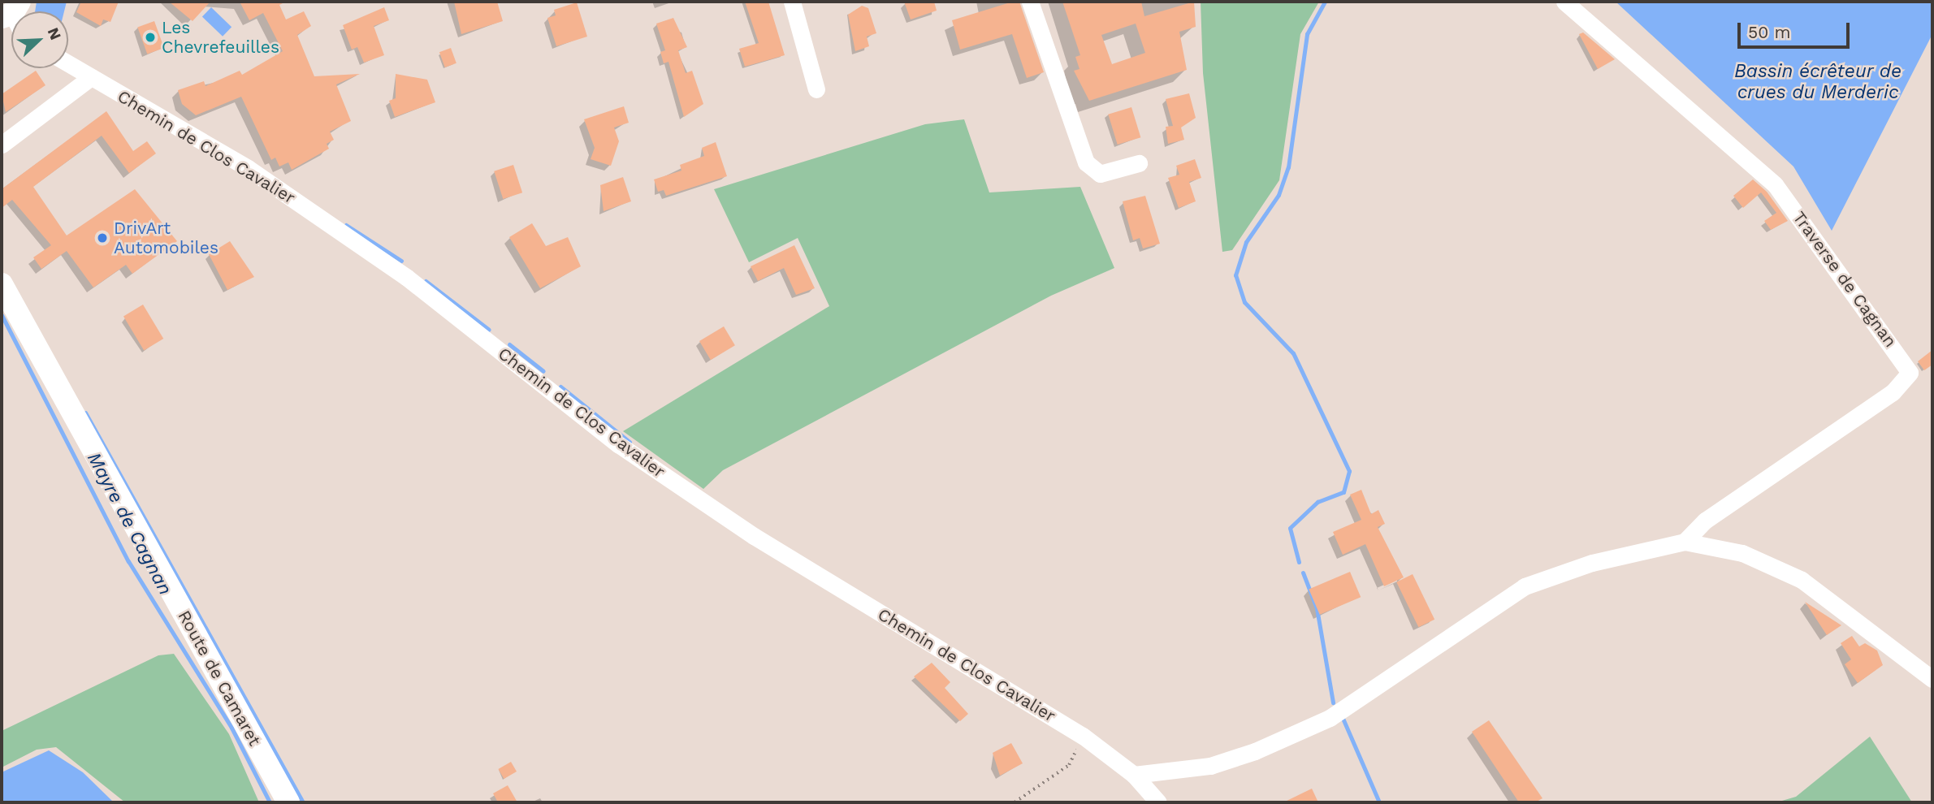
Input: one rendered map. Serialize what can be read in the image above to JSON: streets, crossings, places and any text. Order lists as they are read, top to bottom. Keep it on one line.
{"streets":{"main road":["Route de Camaret"],"street":["Chemin de Clos Cavalier","Traverse de Cagnan"]},"water":["Bassin écrêteur de crues du Merderic","Mayre de Cagnan"],"places":["Les Chevrefeuilles","DrivArt Automobiles"],"scale_bar":"50 m","north":"top right"}
